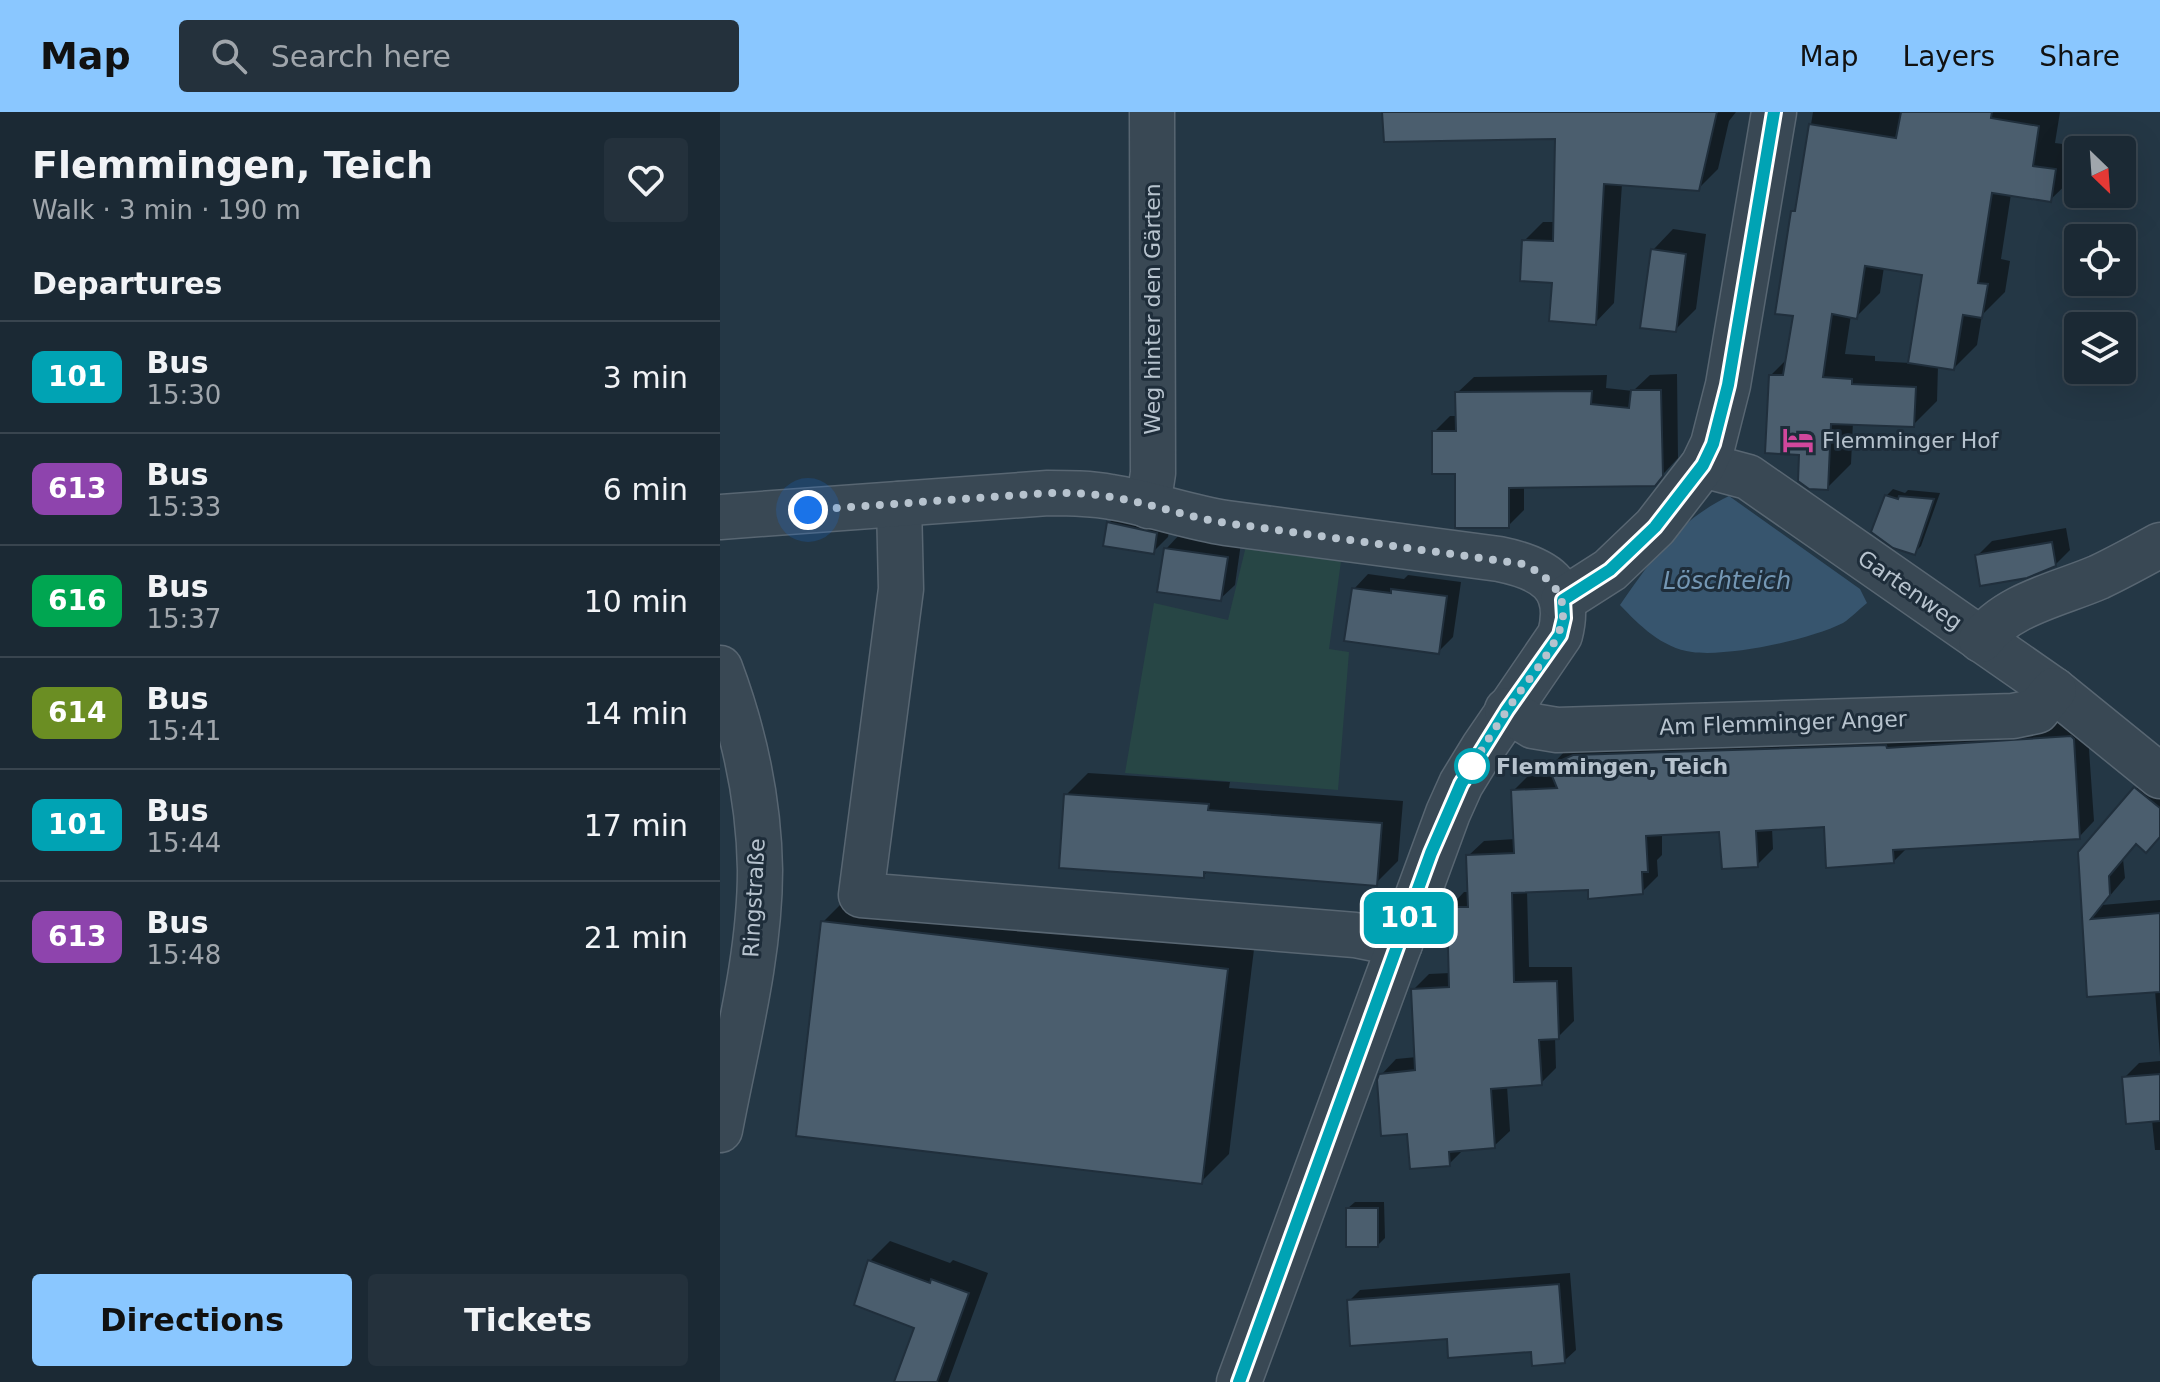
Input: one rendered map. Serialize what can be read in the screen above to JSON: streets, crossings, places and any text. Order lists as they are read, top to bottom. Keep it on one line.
{"streets":{"street":["Weg hinter den Gärten","Gartenweg","Am Flemminger Anger","Ringstraße"]},"water":["Löschteich"],"places":{"hotel":["Flemminger Hof"],"other":["Flemmingen, Teich"]},"lines":["bus line 101"],"north":"bottom right","page":{"header":"Map","search":"Search here","nav":["Map","Layers","Share"],"heading":[["Flemmingen, Teich","Walk · 3 min · 190 m"],"Departures"],"on_map":"101","list":[{"mark":"101","name":"Bus","note":"15:30","value":"3 min"},{"mark":"613","name":"Bus","note":"15:33","value":"6 min"},{"mark":"616","name":"Bus","note":"15:37","value":"10 min"},{"mark":"614","name":"Bus","note":"15:41","value":"14 min"},{"mark":"101","name":"Bus","note":"15:44","value":"17 min"},{"mark":"613","name":"Bus","note":"15:48","value":"21 min"}],"buttons":["Directions","Tickets"]}}
